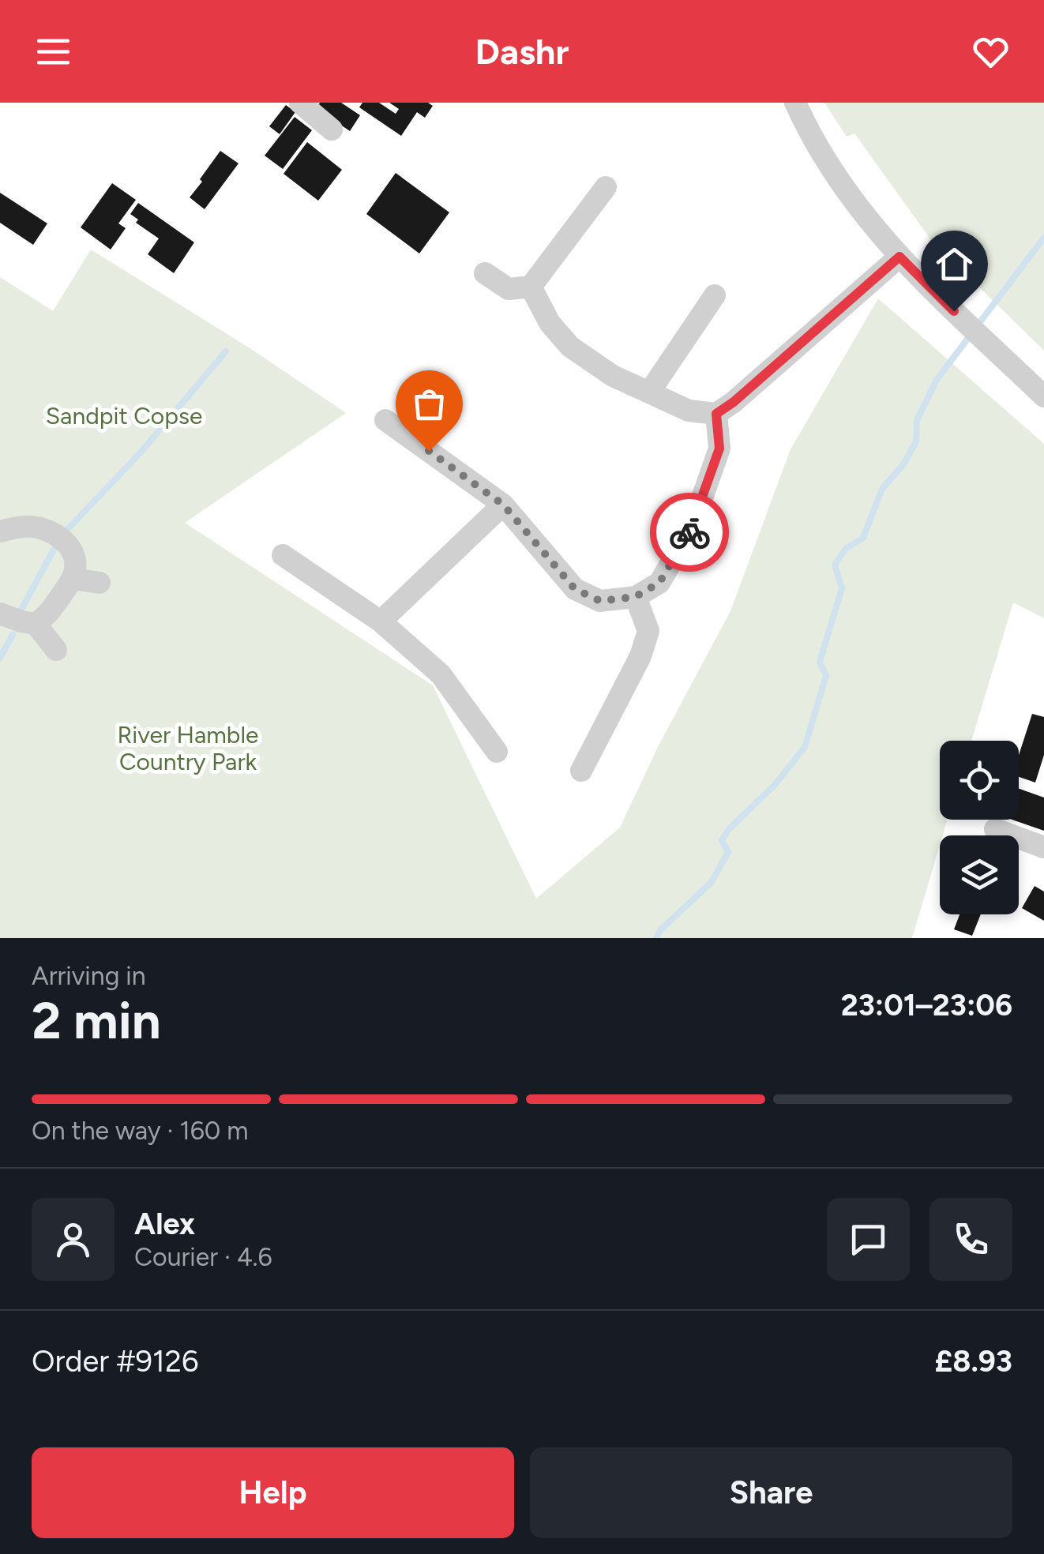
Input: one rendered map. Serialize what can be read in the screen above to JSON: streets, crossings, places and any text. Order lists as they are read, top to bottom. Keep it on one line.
{"parks":["Sandpit Copse","River Hamble Country Park"],"page":{"header":"Dashr","heading":["2 min","Arriving in","23:01–23:06"],"panel":["Alex","Courier · 4.6","Order #9126","£8.93"],"bar":"On the way · 160 m","buttons":["Help","Share"]}}
